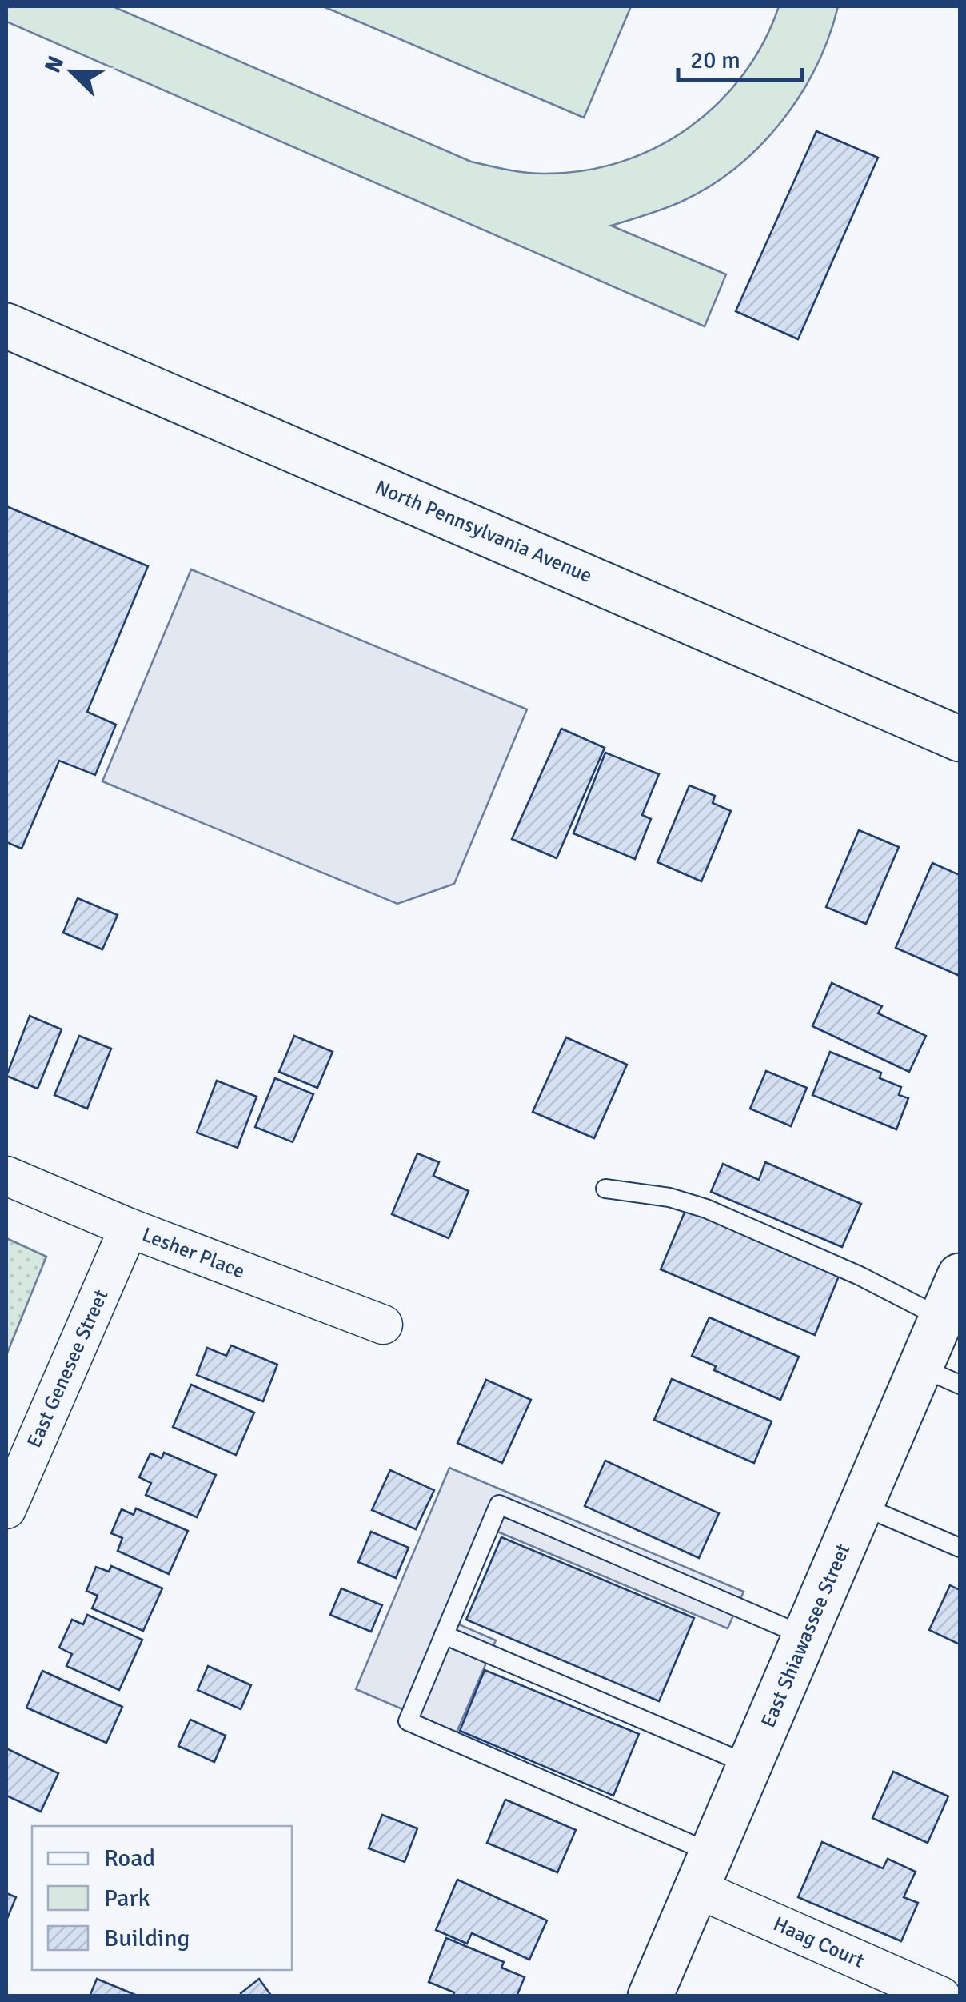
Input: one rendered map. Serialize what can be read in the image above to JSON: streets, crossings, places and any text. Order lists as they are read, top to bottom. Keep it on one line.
{"streets":{"main road":["North Pennsylvania Avenue","East Shiawassee Street"],"street":["Lesher Place","East Genesee Street","Haag Court"]},"crossings":[["Lesher Place","East Genesee Street"],["East Shiawassee Street","Haag Court"]],"legend":["Road","Park","Building"],"scale_bar":"20 m","north":"top left"}
